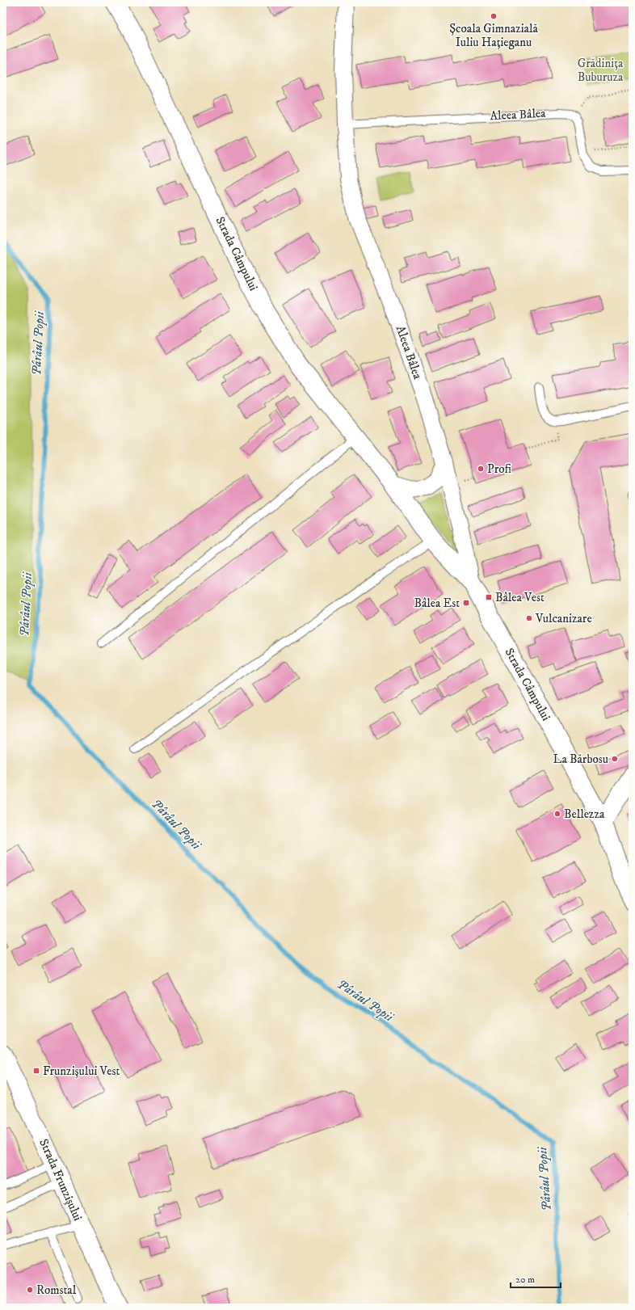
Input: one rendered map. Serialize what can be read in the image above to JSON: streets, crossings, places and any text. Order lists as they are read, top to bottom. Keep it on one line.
{"streets":{"street":["Aleea Bâlea","Strada Câmpului","Strada Frunzișului"]},"crossings":[["Aleea Bâlea","Strada Câmpului"]],"water":["Pârâul Popii"],"parks":["Grădinița Buburuza"],"places":{"other":["Școala Gimnazială Iuliu Hațieganu","Profi","Vulcanizare","La Bărbosu","Bellezza","Romstal"],"transit":["Bâlea Vest","Bâlea Est","Frunzișului Vest"]},"scale_bar":"20 m"}
